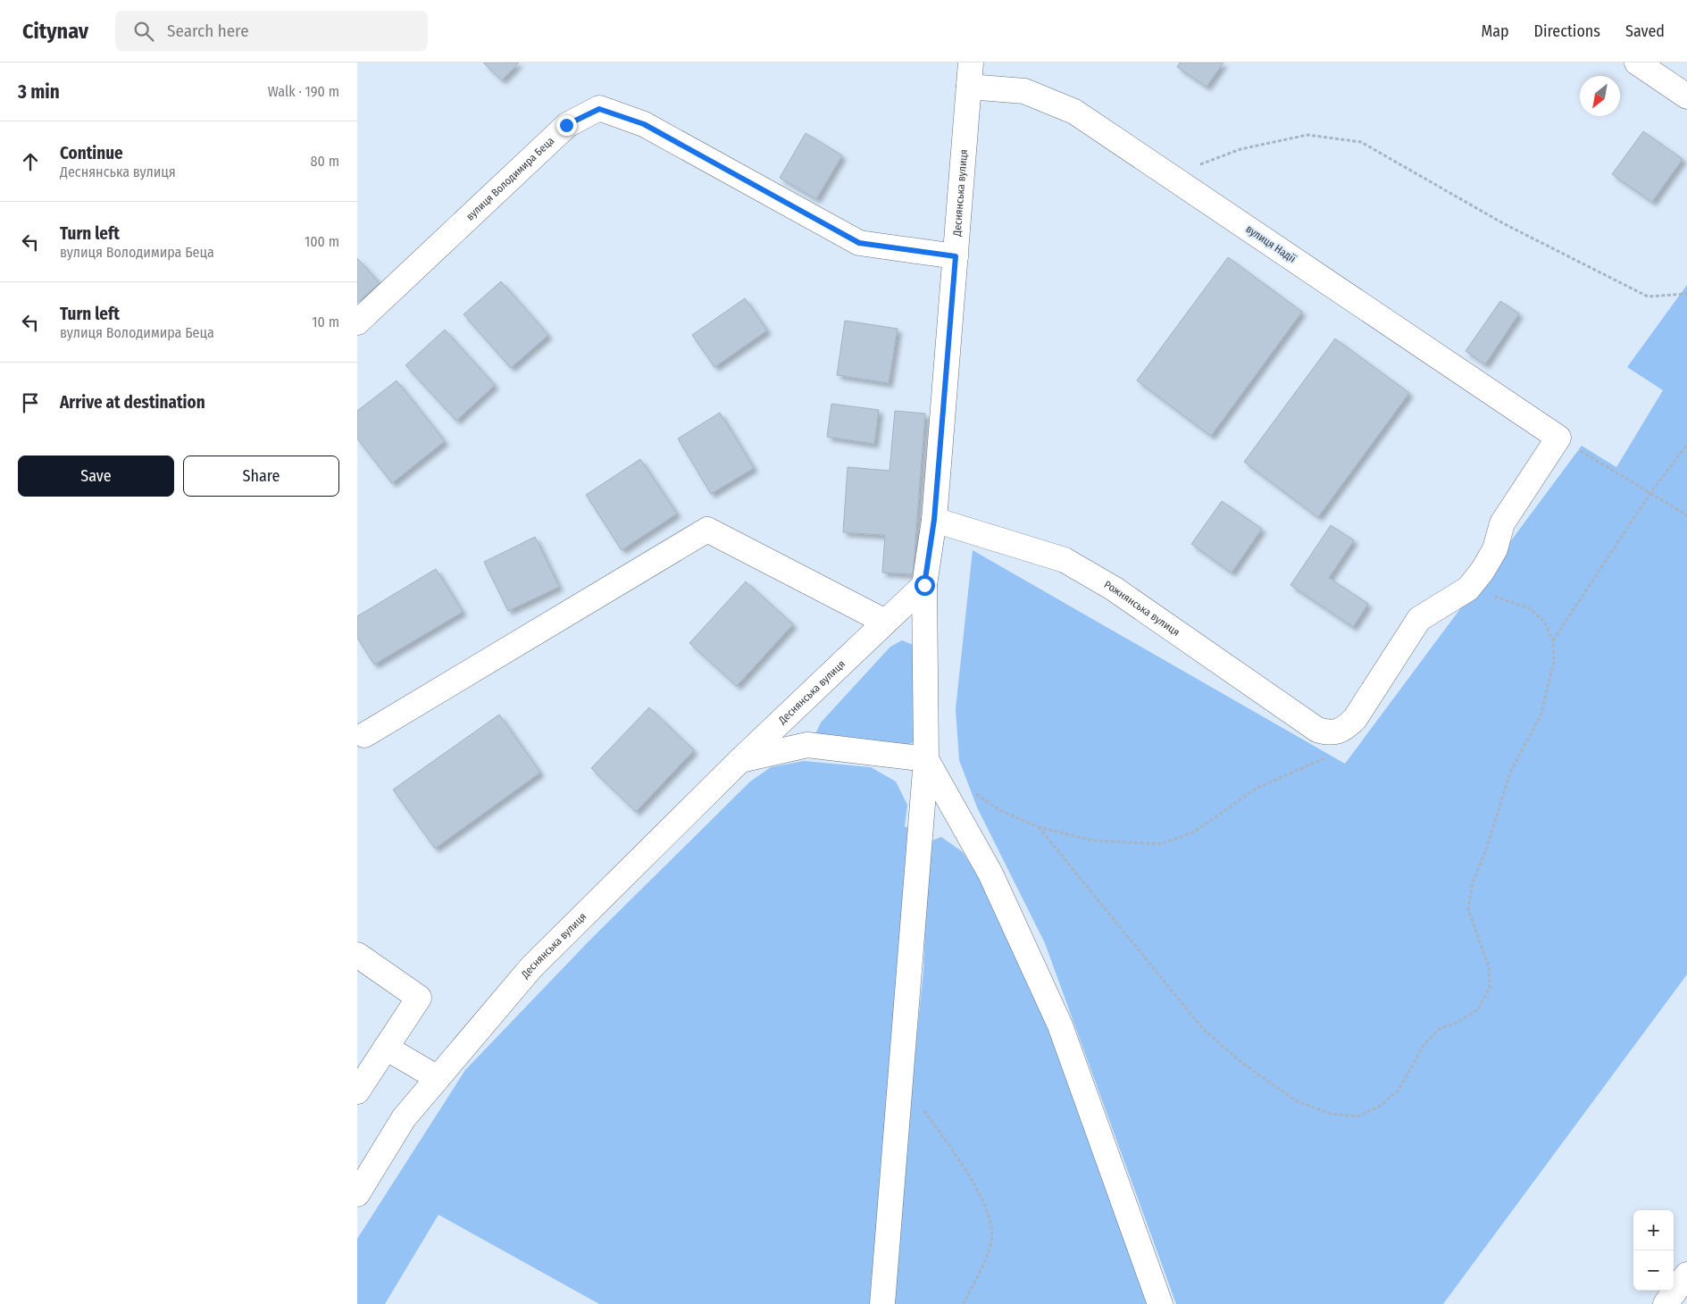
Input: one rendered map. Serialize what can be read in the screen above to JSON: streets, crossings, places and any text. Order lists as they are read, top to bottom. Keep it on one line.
{"streets":{"street":["вулиця Володимира Беца","Деснянська вулиця","вулиця Надії","Рожнянська вулиця"]},"crossings":[["вулиця Володимира Беца","Деснянська вулиця"],["Деснянська вулиця","вулиця Надії"],["Деснянська вулиця","Рожнянська вулиця"]],"north":"bottom left","page":{"header":"Citynav","search":"Search here","nav":["Map","Directions","Saved"],"heading":["3 min","Walk · 190 m"],"list":[["Continue","Деснянська вулиця","80 m"],["Turn left","вулиця Володимира Беца","100 m"],["Turn left","вулиця Володимира Беца","10 m"],"Arrive at destination"],"buttons":["Save","Share"],"map_buttons":["+","−"]}}
